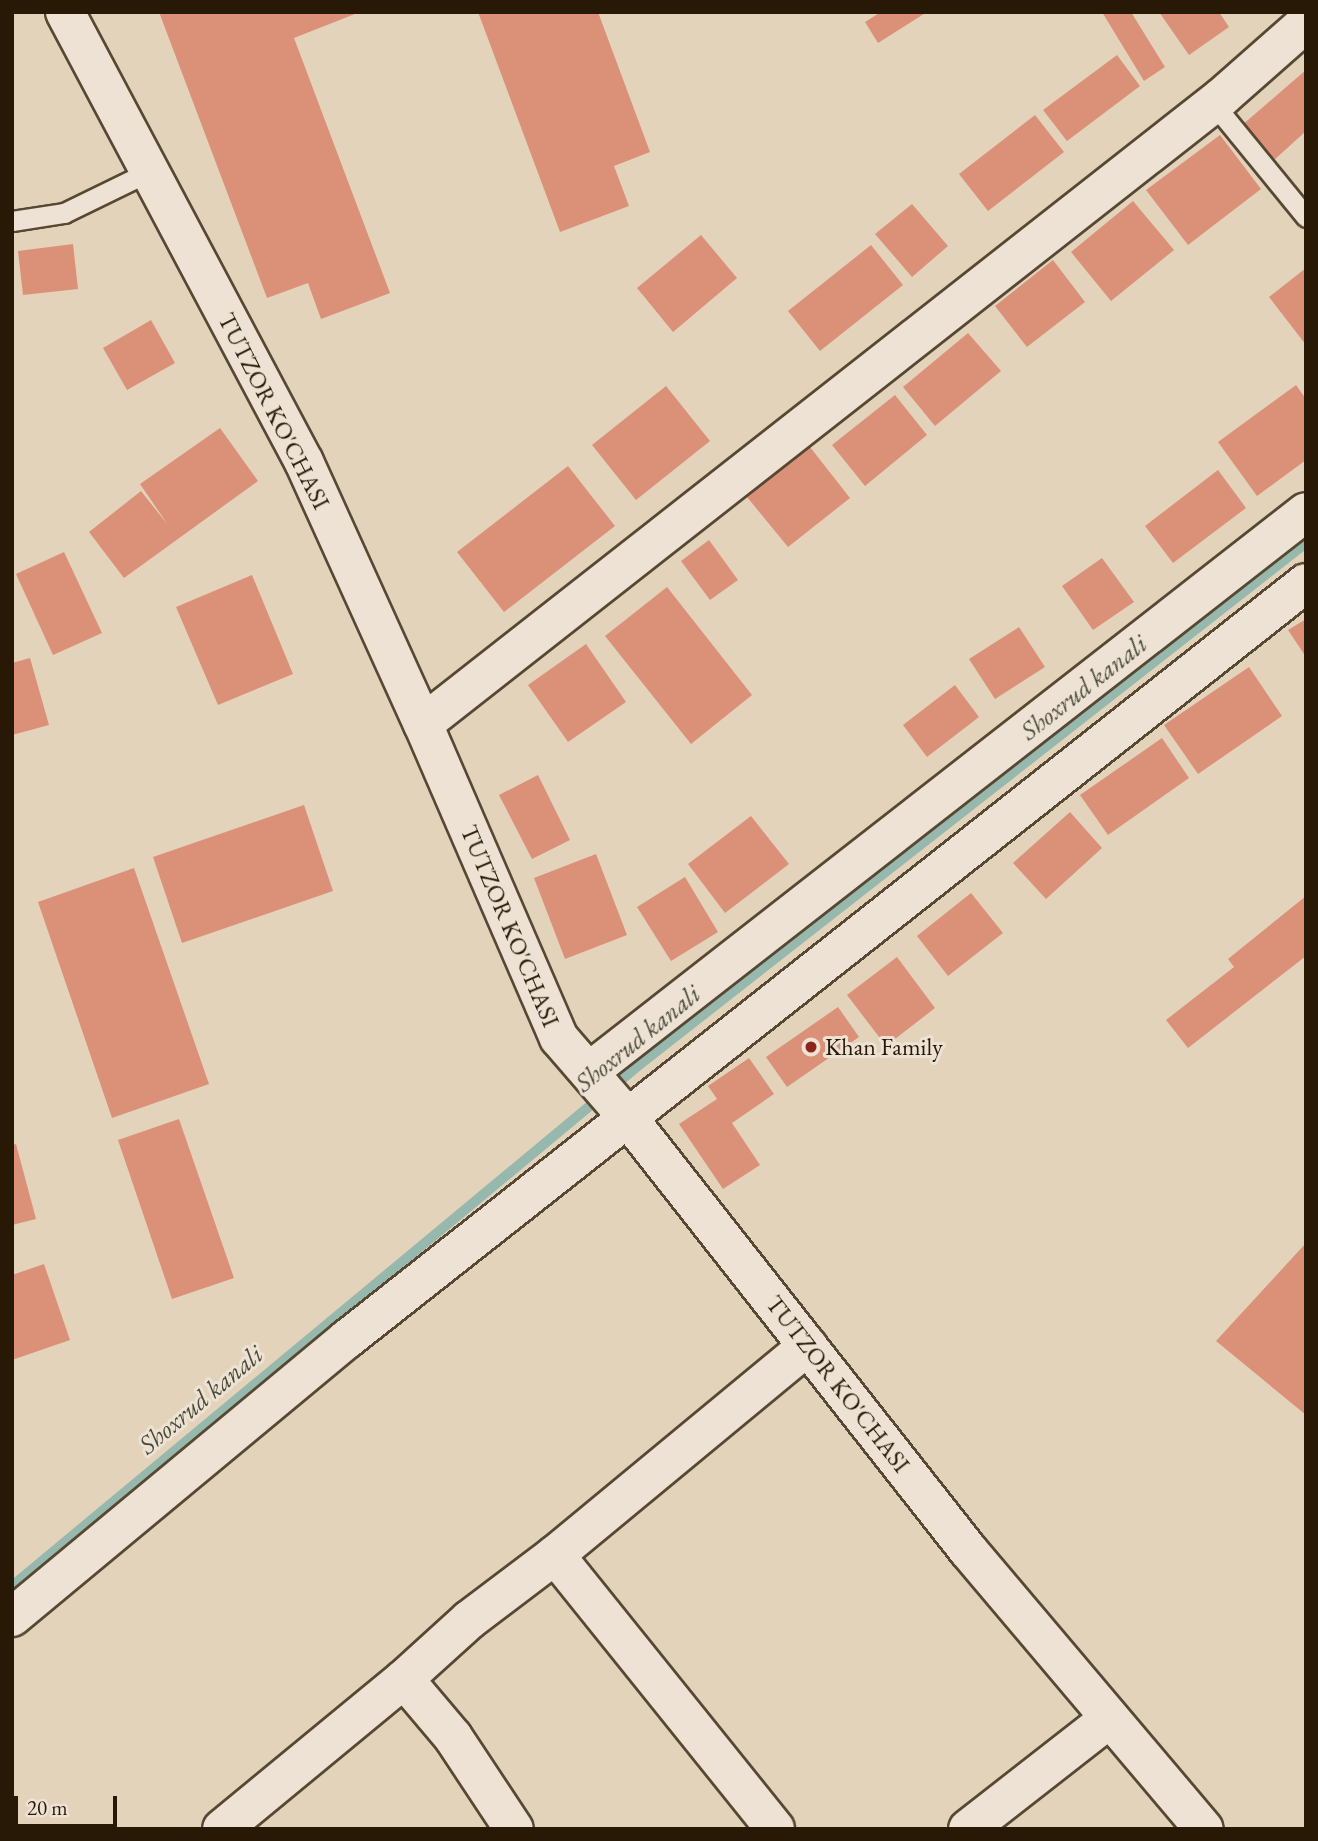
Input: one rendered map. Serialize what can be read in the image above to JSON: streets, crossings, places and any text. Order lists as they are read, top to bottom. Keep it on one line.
{"streets":{"street":["TUTZOR KO'CHASI"]},"water":["Shoxrud kanali"],"places":["Khan Family"],"scale_bar":"20 m"}
